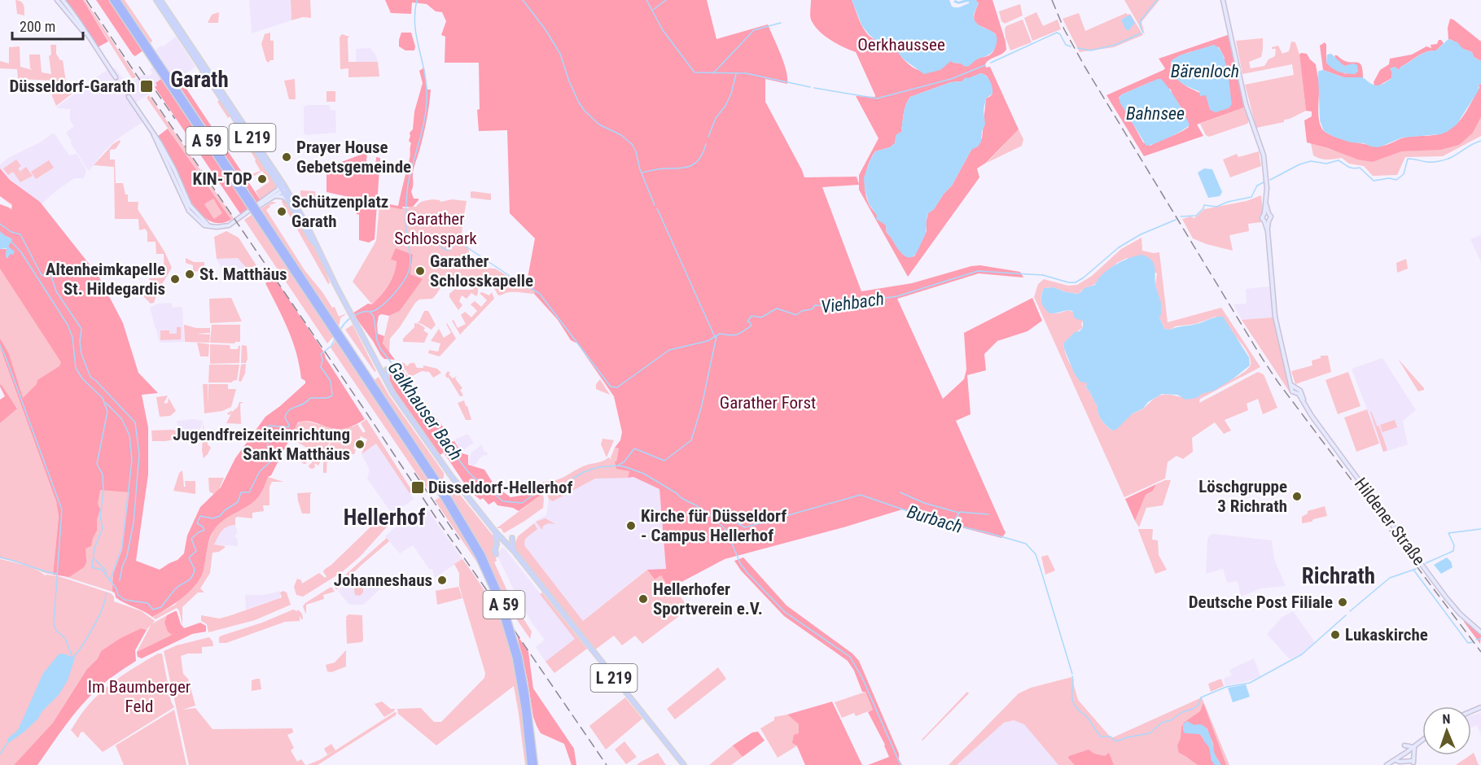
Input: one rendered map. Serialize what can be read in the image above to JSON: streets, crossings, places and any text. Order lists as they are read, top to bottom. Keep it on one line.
{"streets":{"highway":["A 59"],"main road":["L 219","Hildener Straße"]},"districts":["Garath","Hellerhof","Richrath"],"water":["Bärenloch","Bahnsee","Viehbach","Galkhauser Bach","Burbach"],"parks":["Oerkhaussee","Garather Schlosspark","Garather Forst","Im Baumberger Feld"],"places":{"transit":["Düsseldorf-Garath","Düsseldorf-Hellerhof"],"other":["Prayer House Gebetsgemeinde","KIN-TOP","Schützenplatz Garath","Garather Schlosskapelle","St. Matthäus","Altenheimkapelle St. Hildegardis","Jugendfreizeiteinrichtung Sankt Matthäus","Löschgruppe 3 Richrath","Kirche für Düsseldorf - Campus Hellerhof","Johanneshaus","Hellerhofer Sportverein e.V.","Deutsche Post Filiale","Lukaskirche"]},"scale_bar":"200 m","north":"top"}
